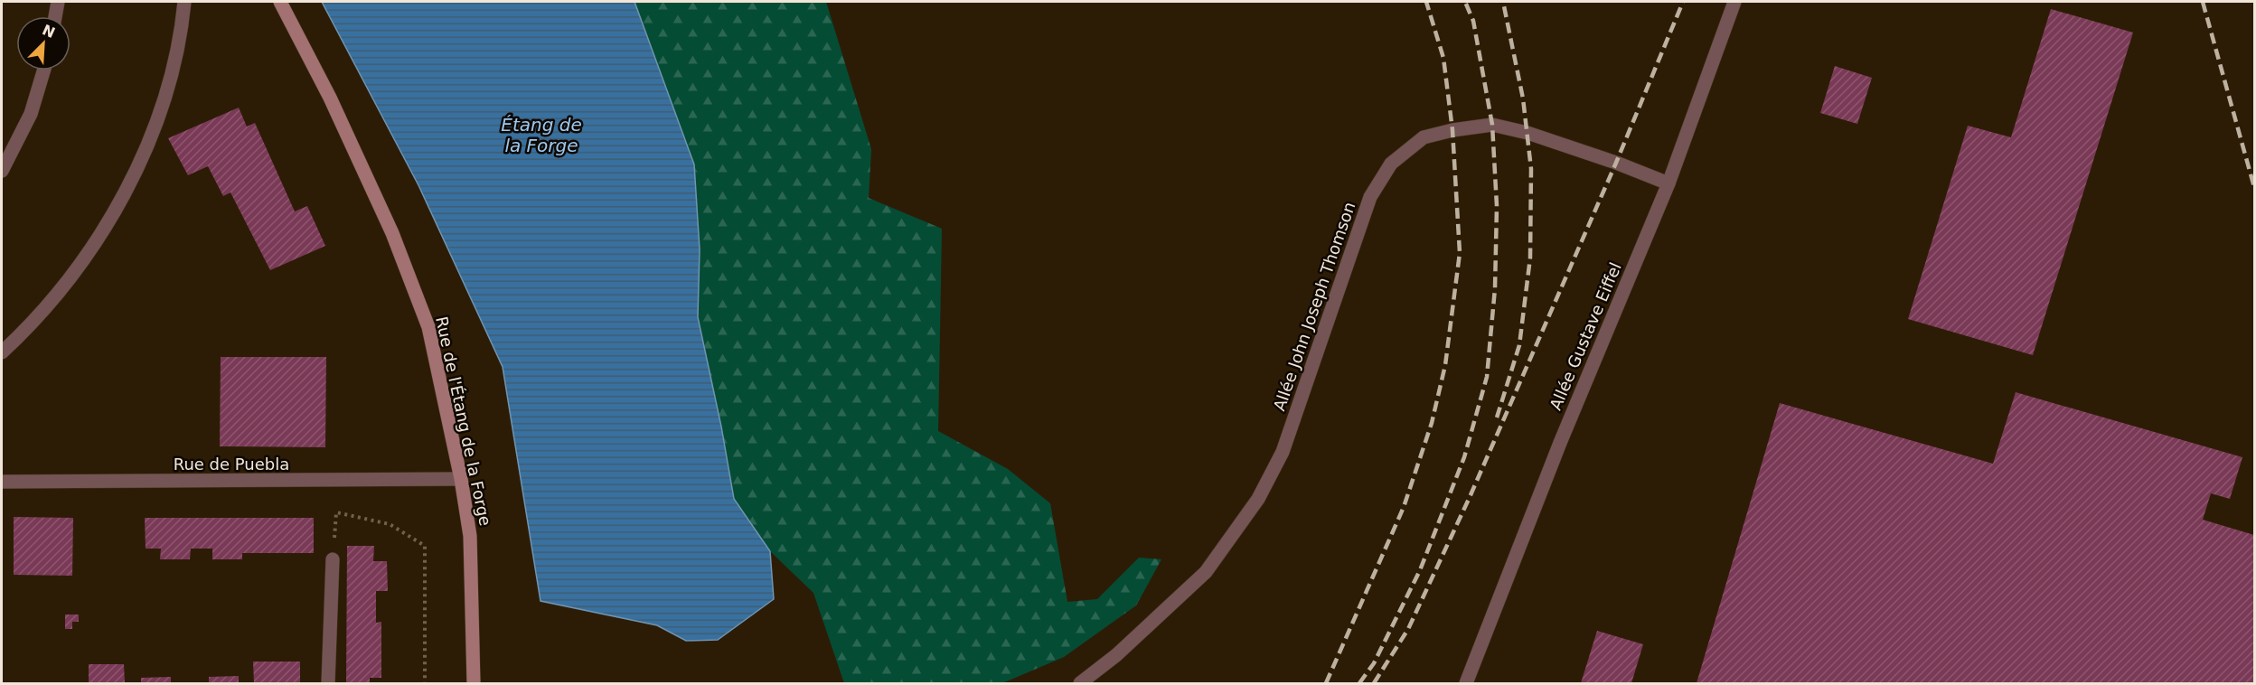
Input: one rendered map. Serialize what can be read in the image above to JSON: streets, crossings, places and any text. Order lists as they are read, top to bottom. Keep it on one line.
{"streets":{"street":["Allée John Joseph Thomson","Allée Gustave Eiffel","Rue de l'Étang de la Forge","Rue de Puebla"]},"crossings":[["Allée John Joseph Thomson","Allée Gustave Eiffel"],["Rue de l'Étang de la Forge","Rue de Puebla"]],"water":["Étang de la Forge"],"north":"top right"}
